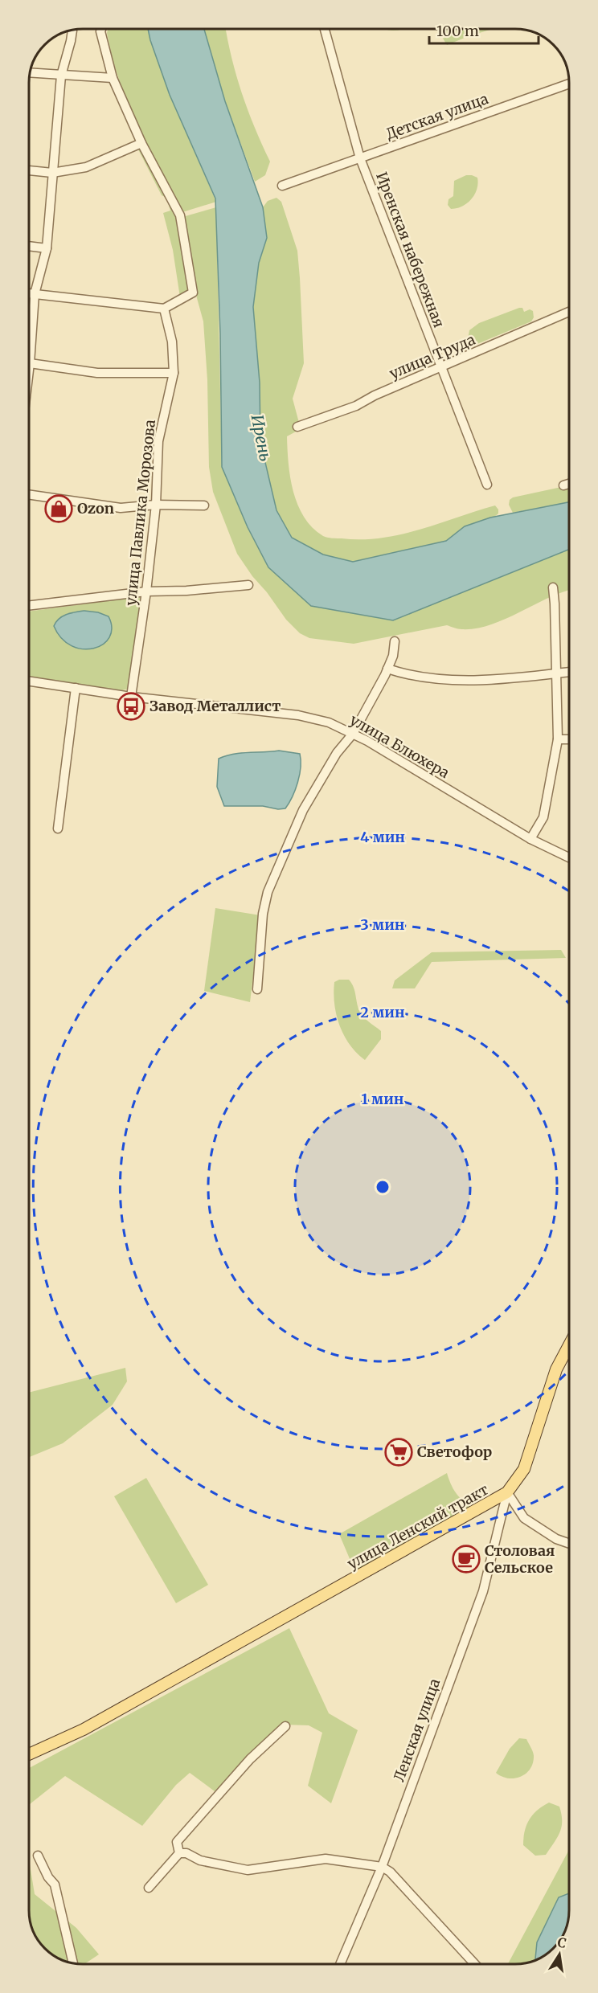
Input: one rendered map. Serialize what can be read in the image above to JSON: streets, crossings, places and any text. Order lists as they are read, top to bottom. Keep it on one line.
{"streets":{"main road":["улица Ленский тракт"],"street":["Детская улица","Иренская набережная","улица Труда","улица Павлика Морозова","улица Блюхера","Ленская улица"]},"crossings":[["Детская улица","Иренская набережная"],["Иренская набережная","улица Труда"],["улица Павлика Морозова","улица Блюхера"],["улица Ленский тракт","Ленская улица"]],"water":["Ирень"],"places":{"shop":["Ozon"],"bus stop":["Завод Металлист"],"supermarket":["Светофор"],"cafe":["Столовая Сельское"]},"scale_bar":"100 m","north":"top","rings":["4 мин","3 мин","2 мин","1 мин"]}
